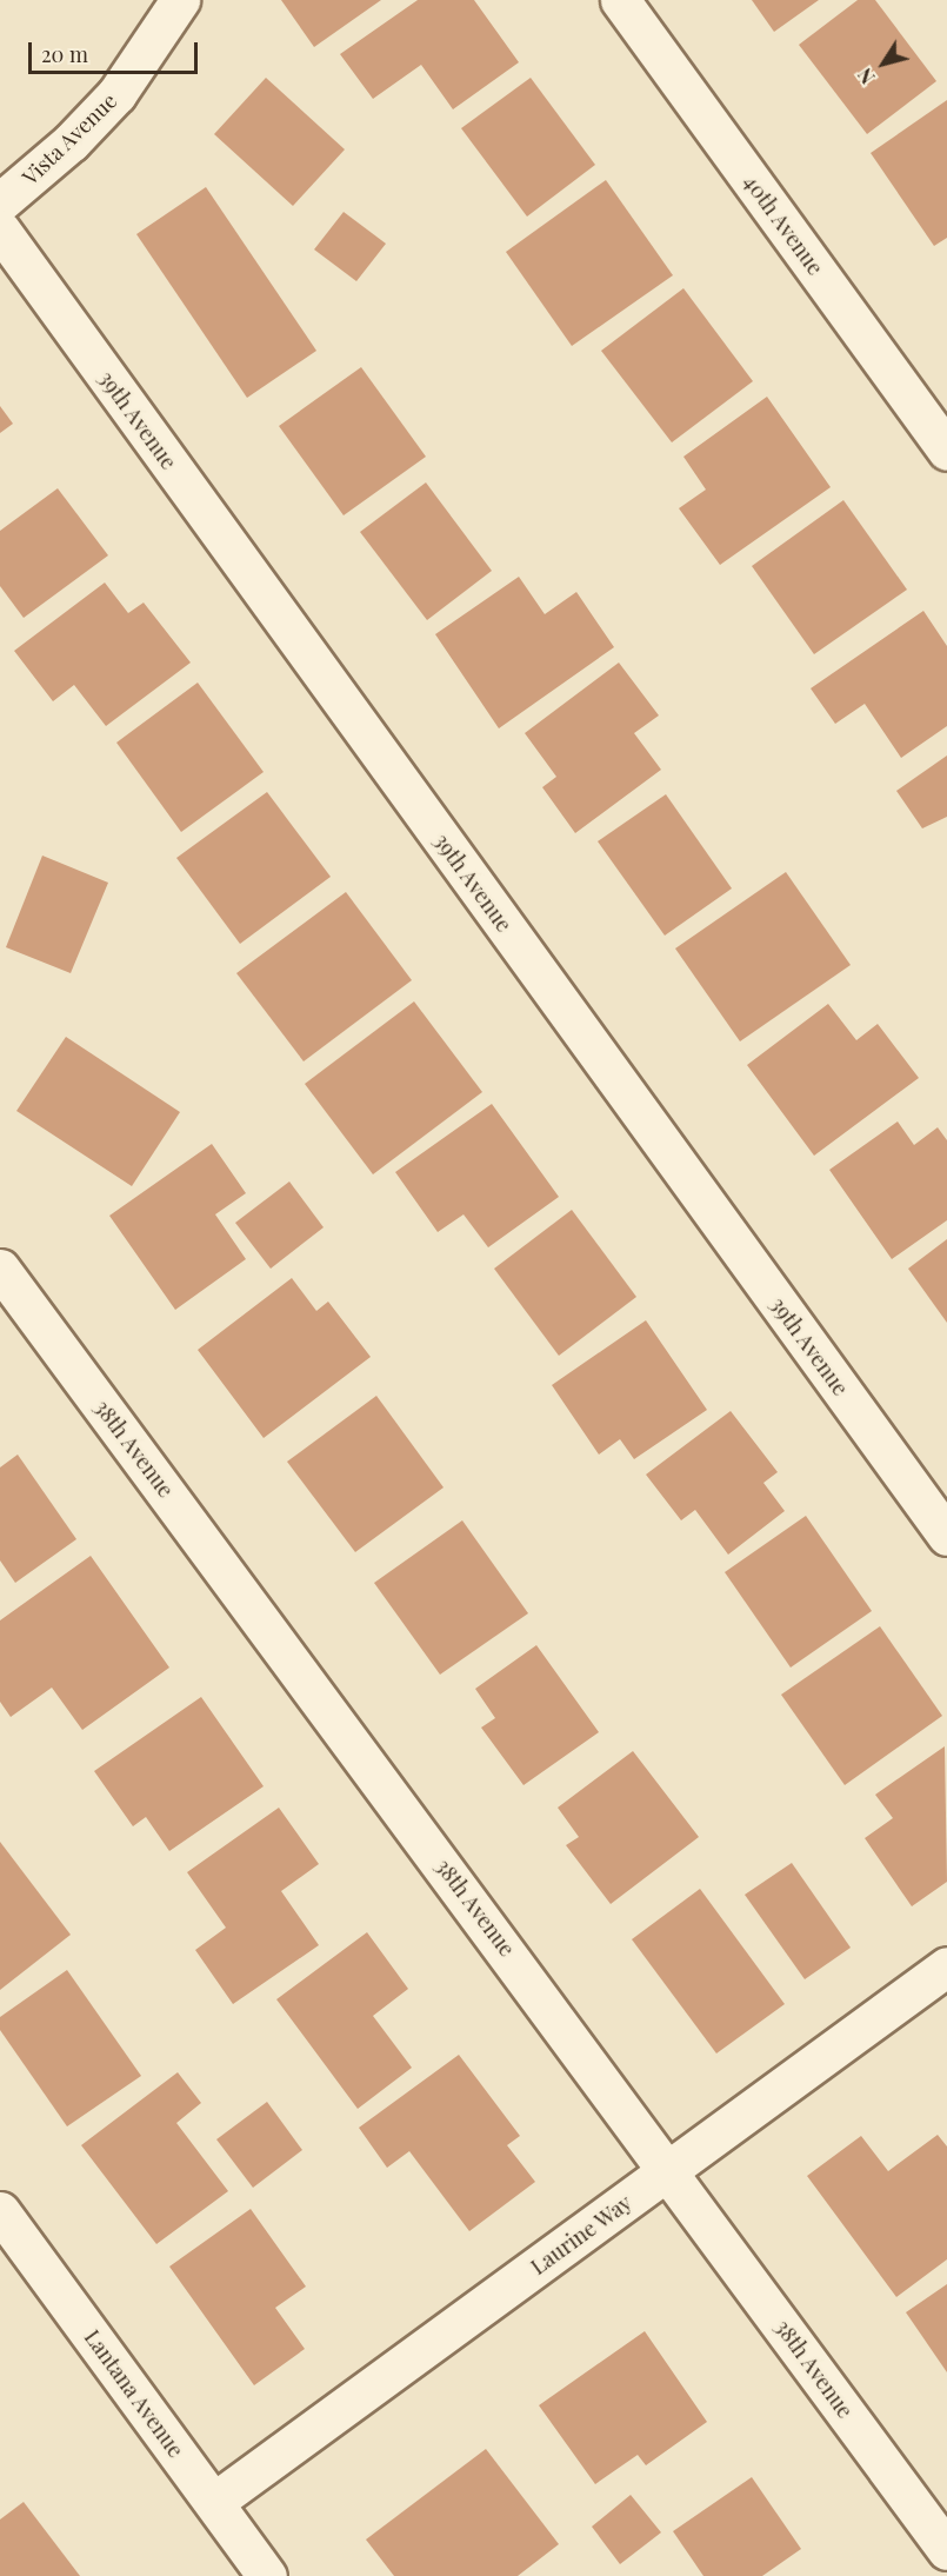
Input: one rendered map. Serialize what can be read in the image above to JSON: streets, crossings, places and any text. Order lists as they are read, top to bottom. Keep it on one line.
{"streets":{"street":["Vista Avenue","40th Avenue","39th Avenue","38th Avenue","Laurine Way","Lantana Avenue"]},"crossings":[["38th Avenue","Laurine Way"],["Laurine Way","Lantana Avenue"]],"scale_bar":"20 m","north":"bottom left"}
